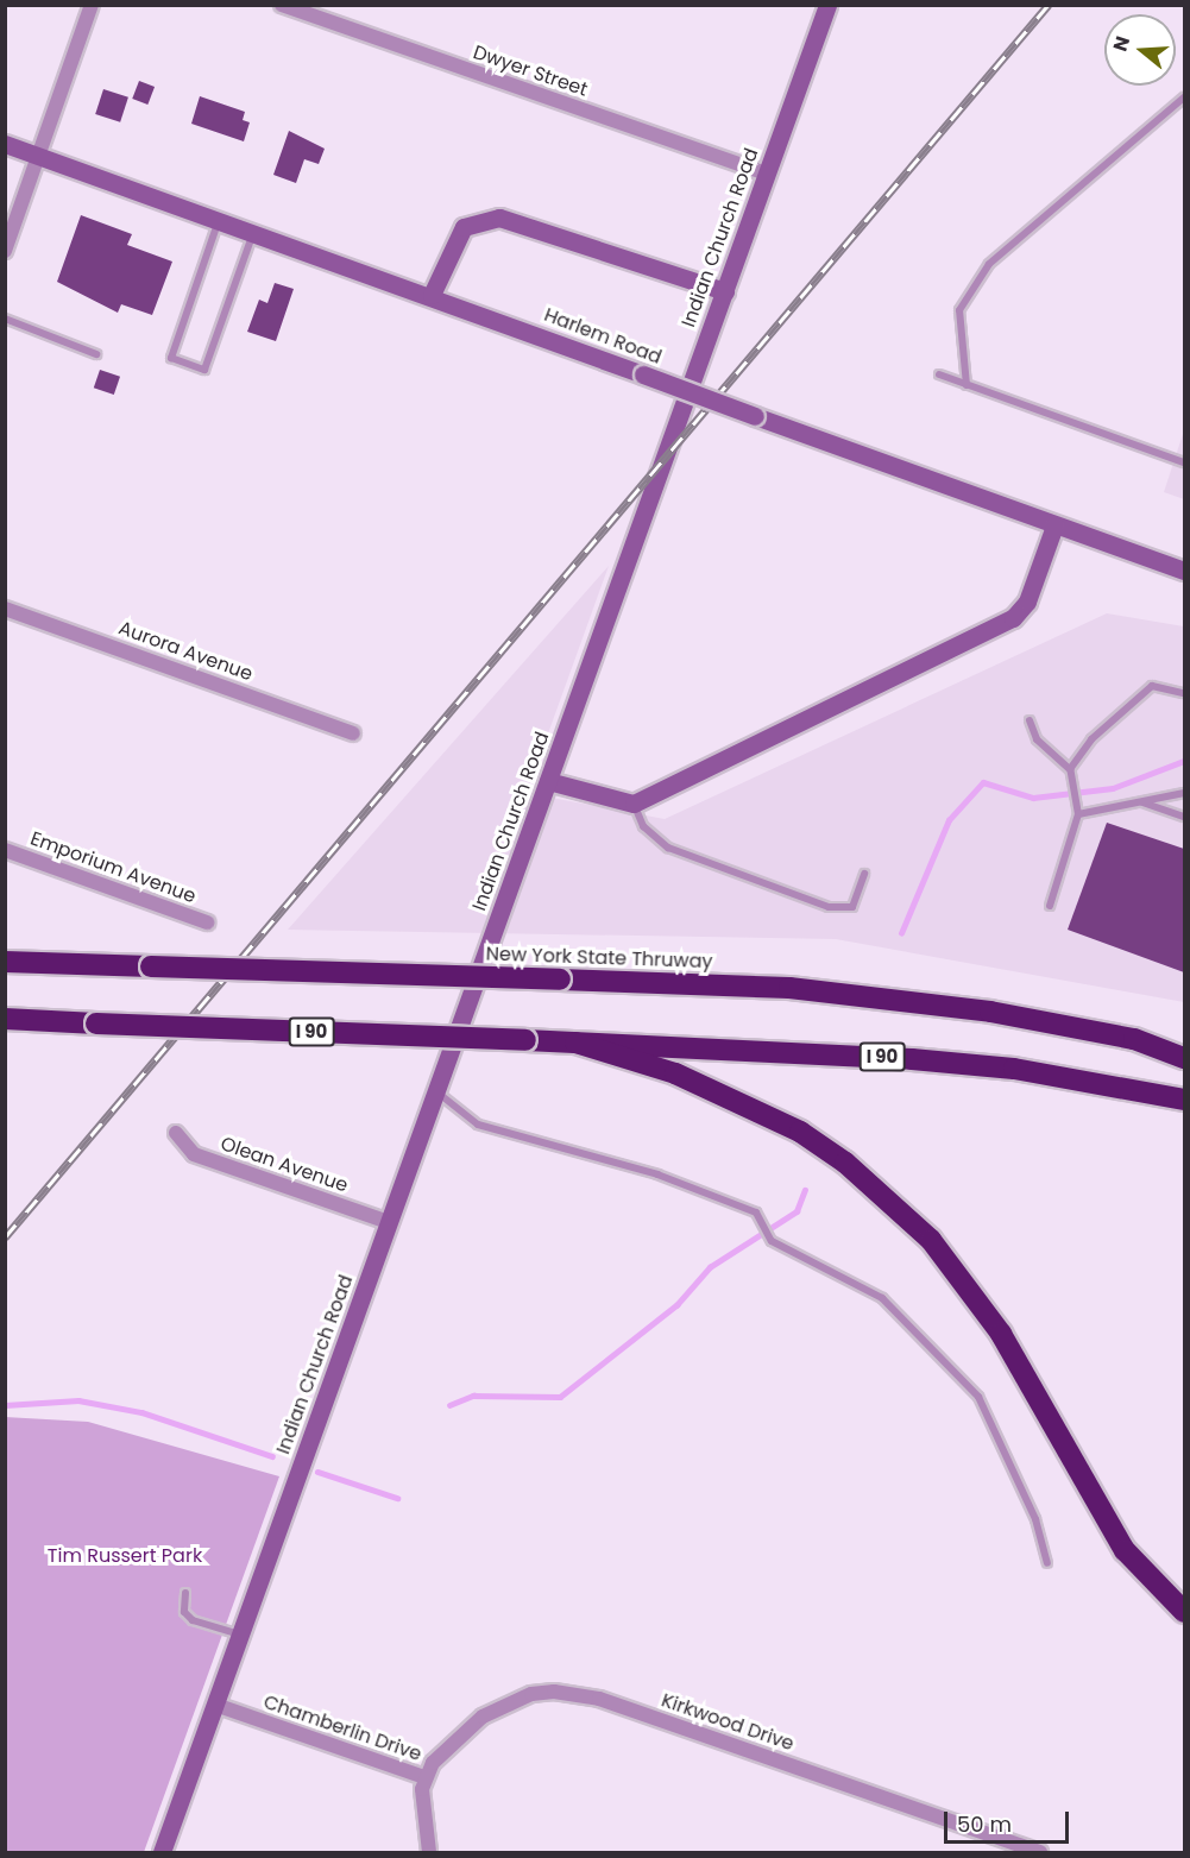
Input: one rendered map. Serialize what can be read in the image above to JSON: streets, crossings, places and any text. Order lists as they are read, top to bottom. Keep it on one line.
{"streets":{"highway":["New York State Thruway","I 90"],"main road":["Indian Church Road","Harlem Road"],"street":["Dwyer Street","Aurora Avenue","Emporium Avenue","Olean Avenue","Kirkwood Drive","Chamberlin Drive"]},"crossings":[["Dwyer Street","Indian Church Road"],["Indian Church Road","Olean Avenue"],["Indian Church Road","Chamberlin Drive"],["Kirkwood Drive","Chamberlin Drive"]],"parks":["Tim Russert Park"],"scale_bar":"50 m","north":"left"}
